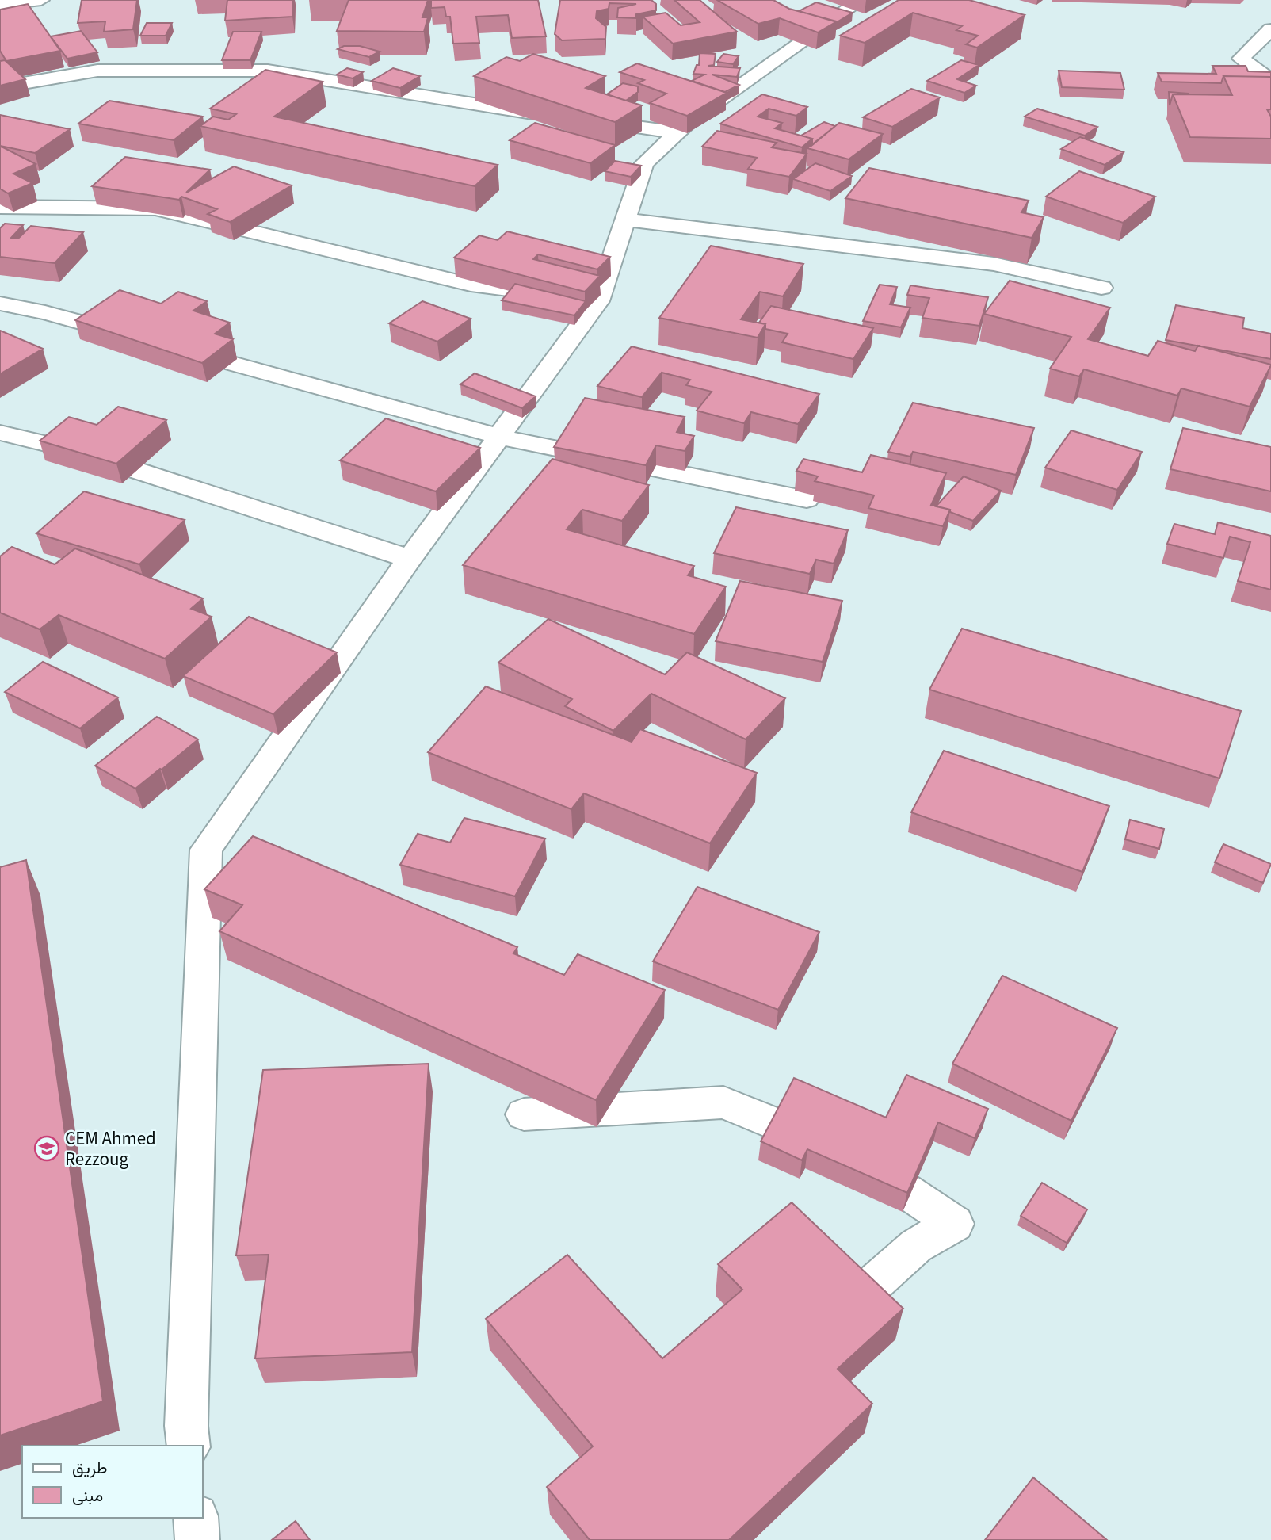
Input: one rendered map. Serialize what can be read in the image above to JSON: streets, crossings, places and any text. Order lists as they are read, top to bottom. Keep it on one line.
{"places":{"school or university":["CEM Ahmed Rezzoug"]},"legend":["طريق","مبنى"]}
